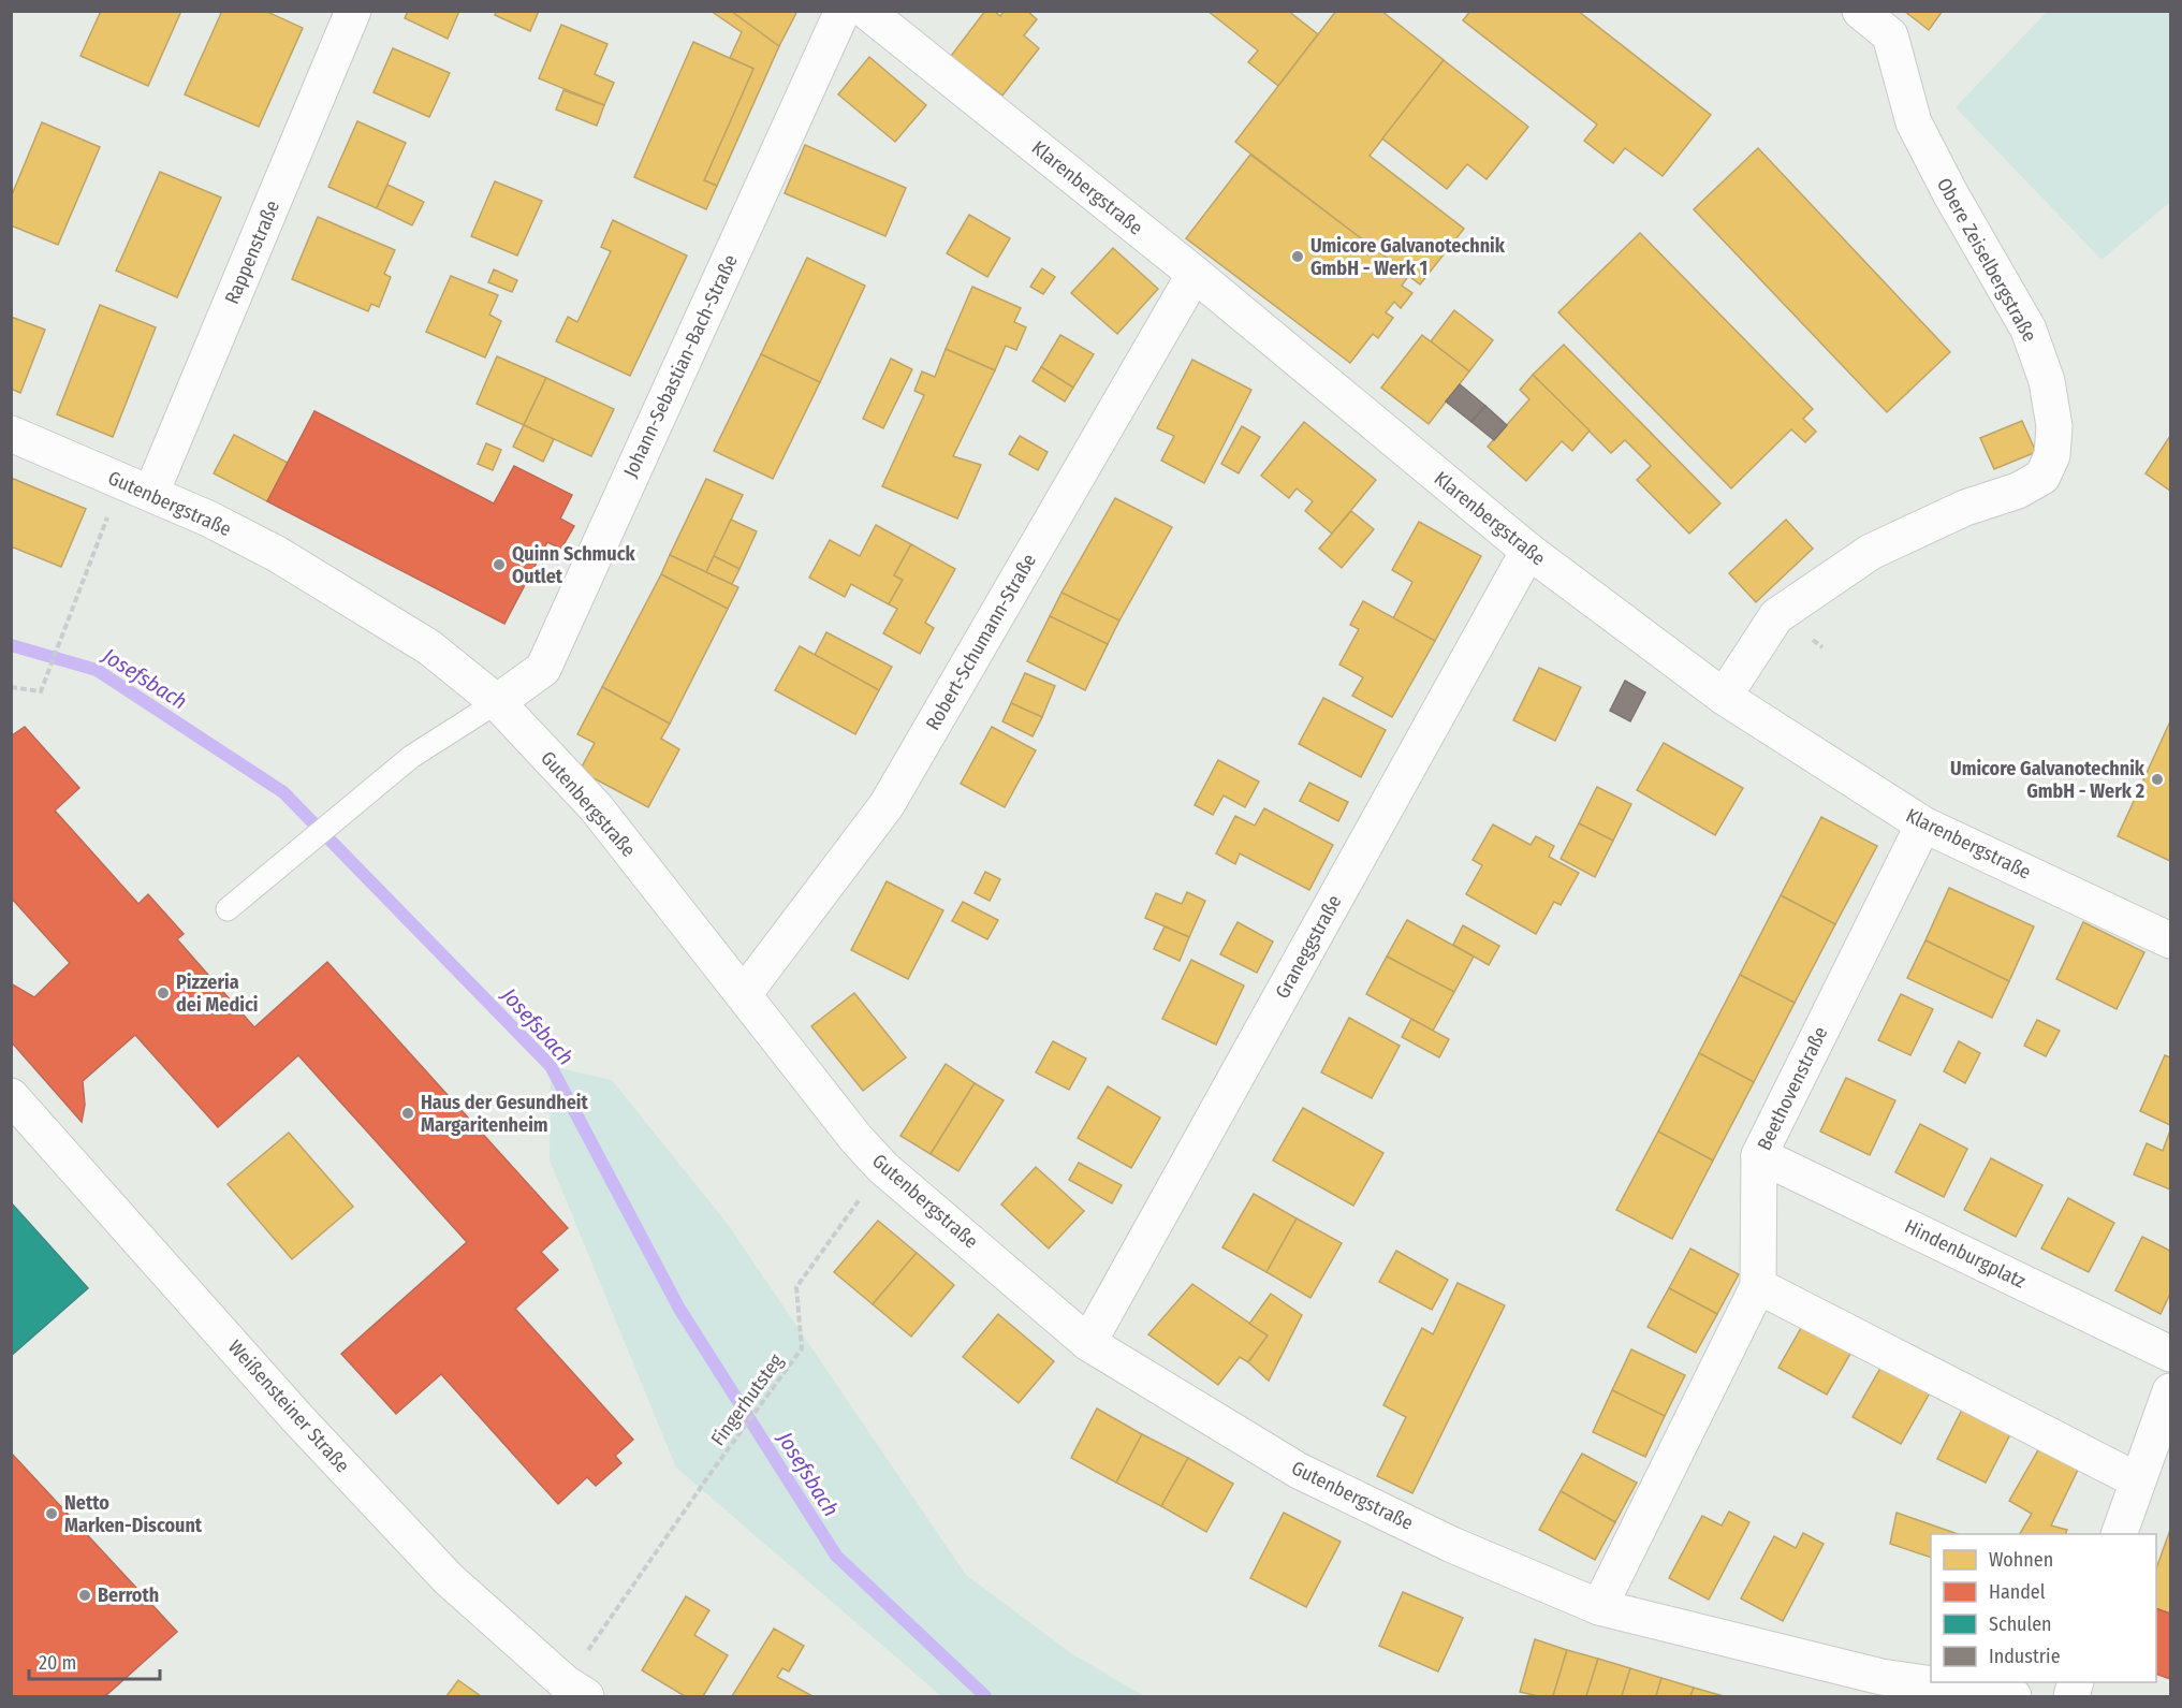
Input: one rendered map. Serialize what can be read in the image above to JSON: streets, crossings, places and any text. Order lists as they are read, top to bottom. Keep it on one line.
{"streets":{"street":["Klarenbergstraße","Rappenstraße","Obere Zeiselbergstraße","Johann-Sebastian-Bach-Straße","Gutenbergstraße","Robert-Schumann-Straße","Graneggstraße","Beethovenstraße","Hindenburgplatz","Weißensteiner Straße"],"path":["Fingerhutsteg"]},"crossings":[["Klarenbergstraße","Obere Zeiselbergstraße"],["Klarenbergstraße","Robert-Schumann-Straße"],["Klarenbergstraße","Graneggstraße"],["Klarenbergstraße","Beethovenstraße"],["Rappenstraße","Gutenbergstraße"],["Johann-Sebastian-Bach-Straße","Gutenbergstraße"],["Gutenbergstraße","Robert-Schumann-Straße"],["Gutenbergstraße","Graneggstraße"],["Gutenbergstraße","Beethovenstraße"],["Gutenbergstraße","Fingerhutsteg"],["Beethovenstraße","Hindenburgplatz"],["Fingerhutsteg","Weißensteiner Straße"]],"water":["Josefsbach"],"places":["Umicore Galvanotechnik GmbH - Werk 1","Quinn Schmuck Outlet","Umicore Galvanotechnik GmbH - Werk 2","Pizzeria dei Medici","Haus der Gesundheit Margaritenheim","Netto Marken-Discount","Berroth"],"legend":["Wohnen","Handel","Schulen","Industrie"],"scale_bar":"20 m"}
